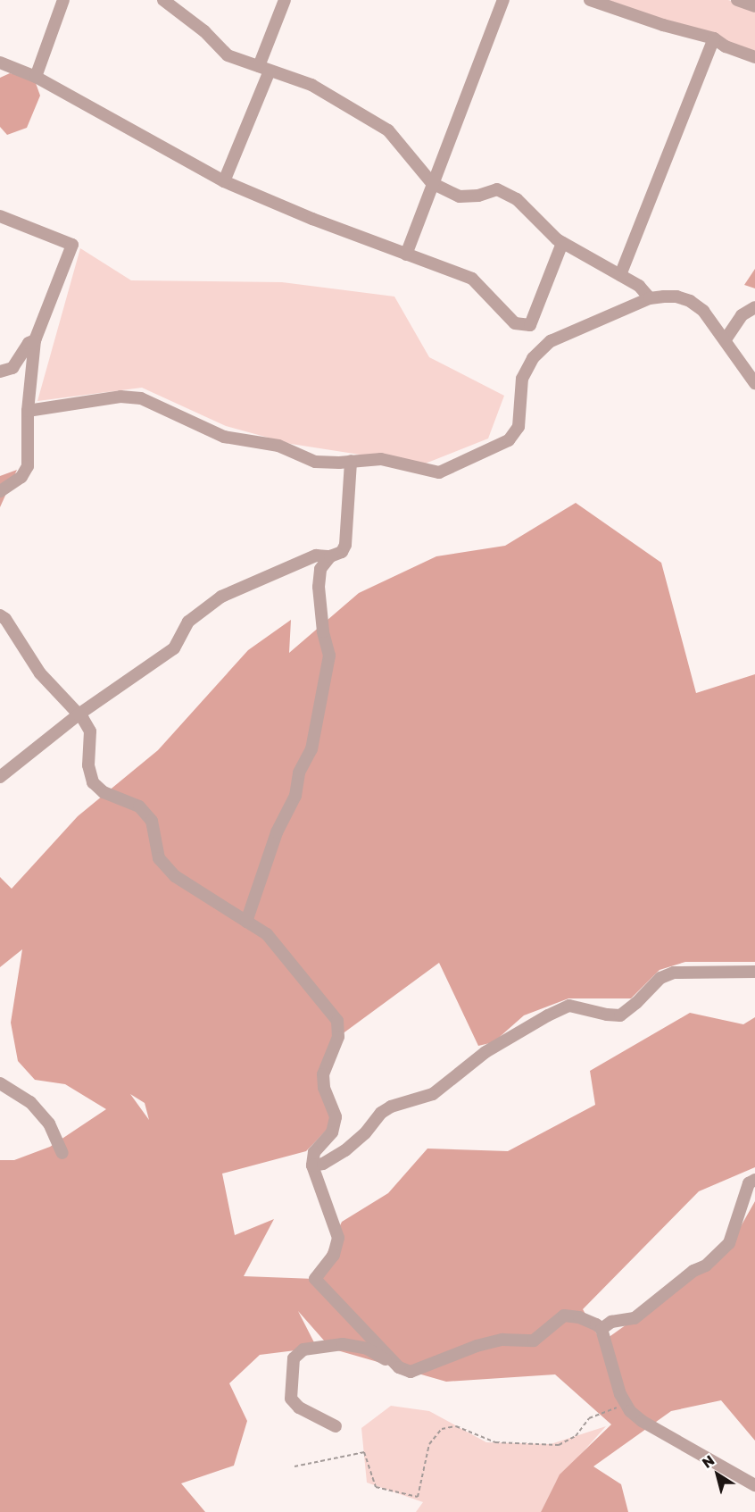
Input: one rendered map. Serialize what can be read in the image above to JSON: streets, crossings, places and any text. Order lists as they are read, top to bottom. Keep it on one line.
{"north":"top left"}
